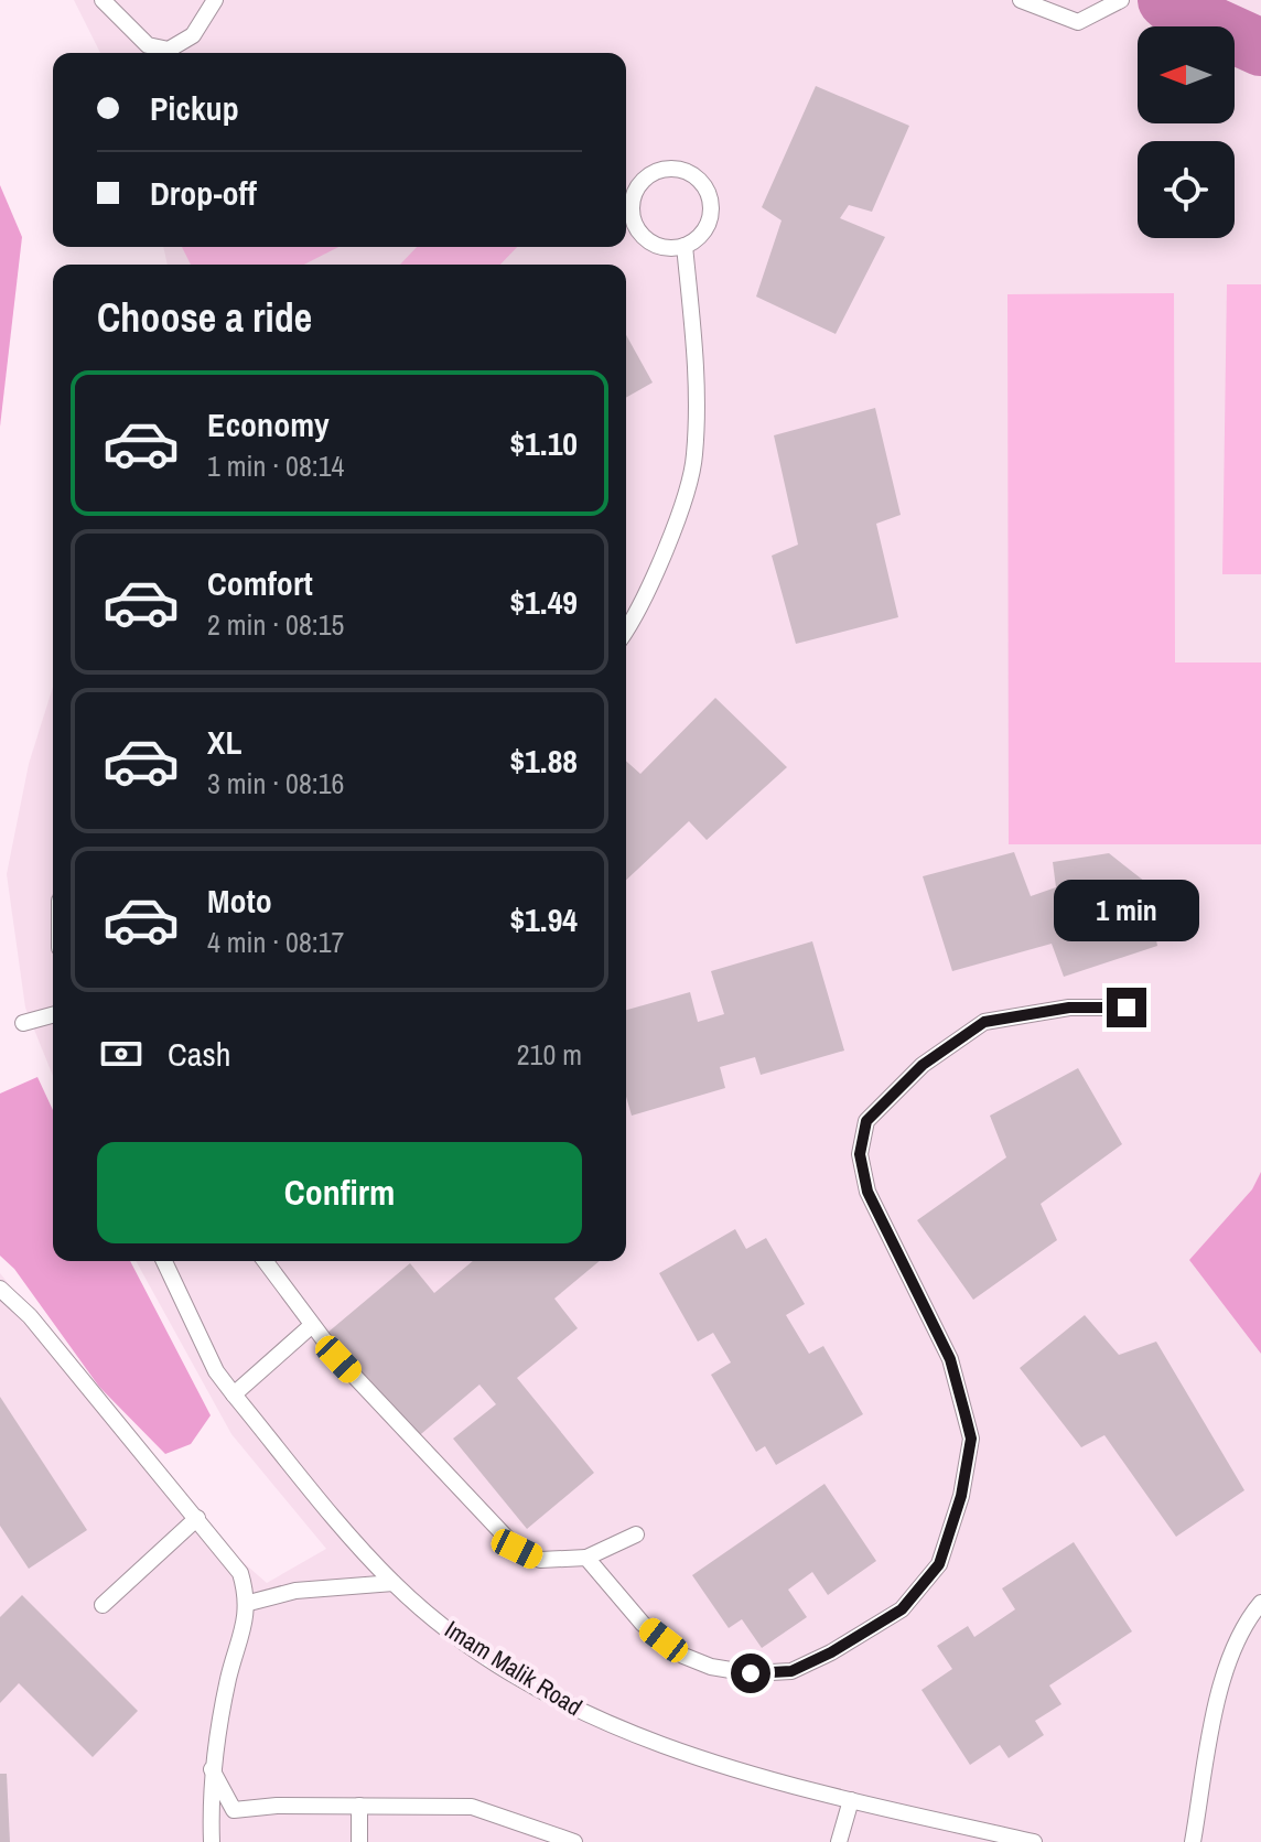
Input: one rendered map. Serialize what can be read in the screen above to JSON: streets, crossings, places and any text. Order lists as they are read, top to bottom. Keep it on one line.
{"streets":{"lane":["Imam Malik Road"]},"north":"left","page":{"banner":["Pickup","Drop-off"],"heading":"Choose a ride","list":[{"name":"Economy","note":"1 min · 08:14","value":"$1.10"},{"name":"Comfort","note":"2 min · 08:15","value":"$1.49"},{"name":"XL","note":"3 min · 08:16","value":"$1.88"},{"name":"Moto","note":"4 min · 08:17","value":"$1.94"}],"bubble":"1 min","pay":["Cash","210 m"],"buttons":"Confirm"}}
